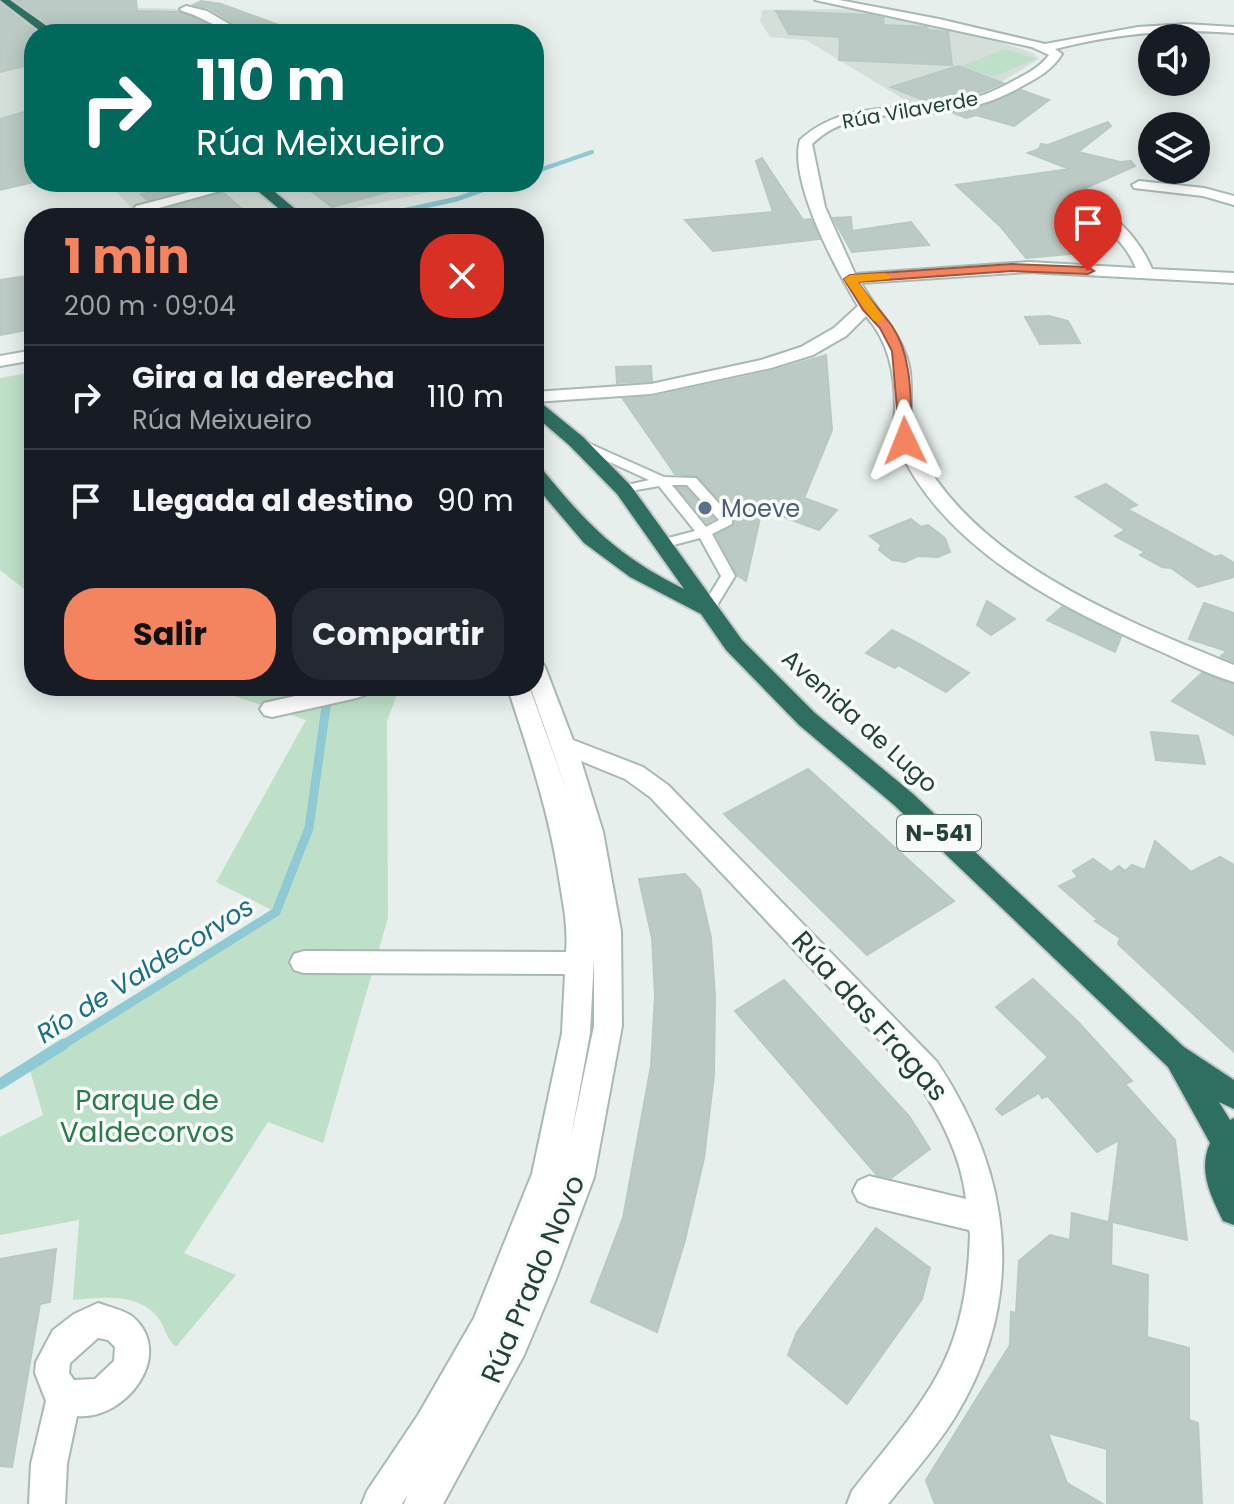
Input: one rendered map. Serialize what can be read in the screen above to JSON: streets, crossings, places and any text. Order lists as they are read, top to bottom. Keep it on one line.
{"streets":{"highway":["Avenida de Lugo","N-541"],"street":["Rúa Vilaverde","Rúa das Fragas","Rúa Prado Novo"]},"crossings":[["Avenida de Lugo","N-541"],["Rúa das Fragas","Rúa Prado Novo"]],"water":["Río de Valdecorvos"],"parks":["Parque de Valdecorvos"],"places":["Moeve"],"page":{"turn":["110 m","Rúa Meixueiro"],"heading":["1 min","200 m · 09:04"],"list":[{"name":"Gira a la derecha","note":"Rúa Meixueiro","value":"110 m"},{"name":"Llegada al destino","value":"90 m"}],"buttons":["Salir","Compartir"]}}
